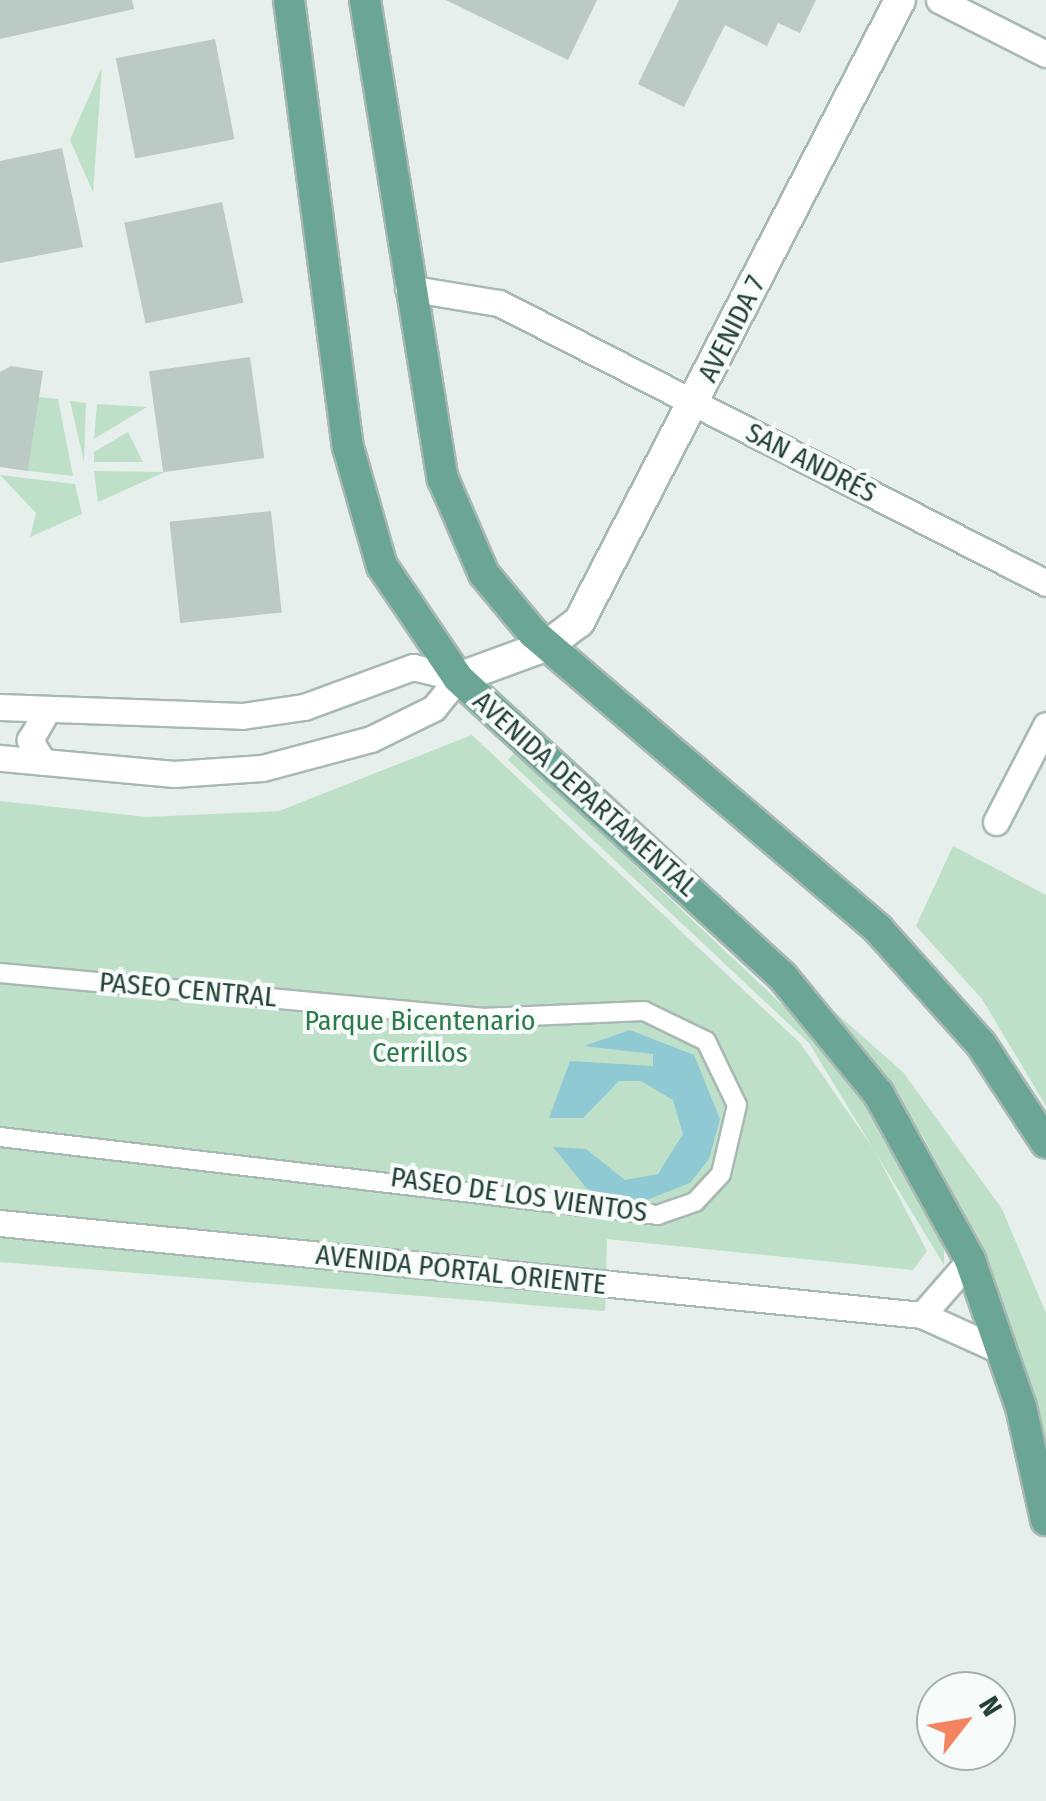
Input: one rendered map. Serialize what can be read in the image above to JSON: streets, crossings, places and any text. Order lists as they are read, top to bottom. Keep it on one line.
{"streets":{"main road":["AVENIDA DEPARTAMENTAL"],"street":["AVENIDA 7","SAN ANDRÉS","PASEO CENTRAL","PASEO DE LOS VIENTOS","AVENIDA PORTAL ORIENTE"]},"crossings":[["AVENIDA 7","SAN ANDRÉS"],["AVENIDA DEPARTAMENTAL","AVENIDA PORTAL ORIENTE"],["PASEO CENTRAL","PASEO DE LOS VIENTOS"]],"parks":["Parque Bicentenario Cerrillos"],"north":"top right"}
